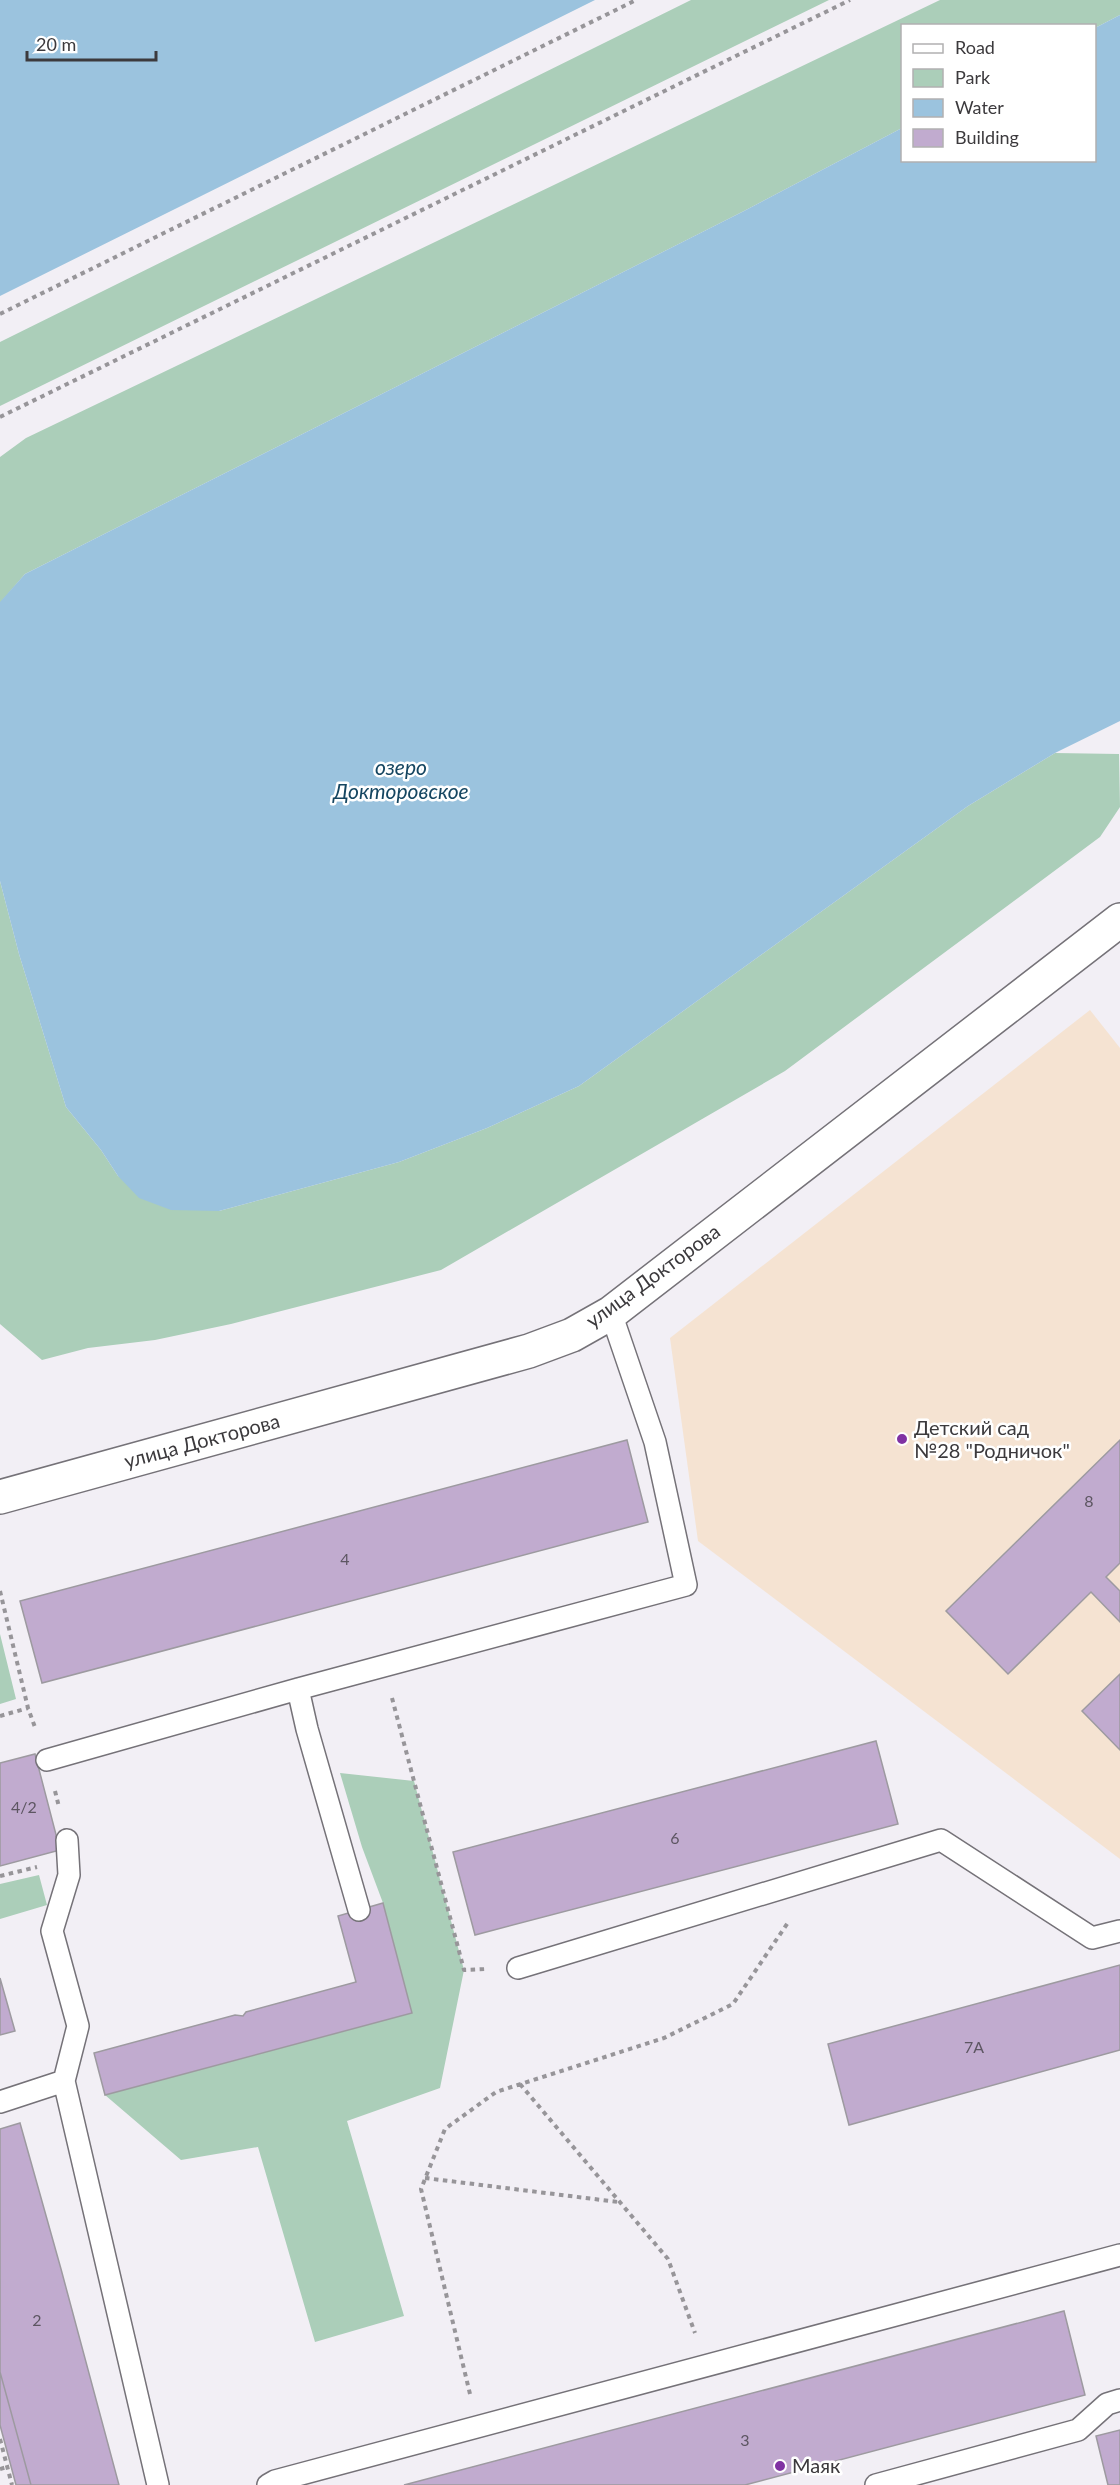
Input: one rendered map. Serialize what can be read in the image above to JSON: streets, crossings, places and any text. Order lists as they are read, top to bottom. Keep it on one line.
{"streets":{"street":["улица Докторова"]},"water":["озеро Докторовское"],"places":["Детский сад №28 \"Родничок\"","Маяк"],"house_numbers":["8","4","4/2","6","7А","2","3"],"legend":["Road","Park","Water","Building"],"scale_bar":"20 m"}
